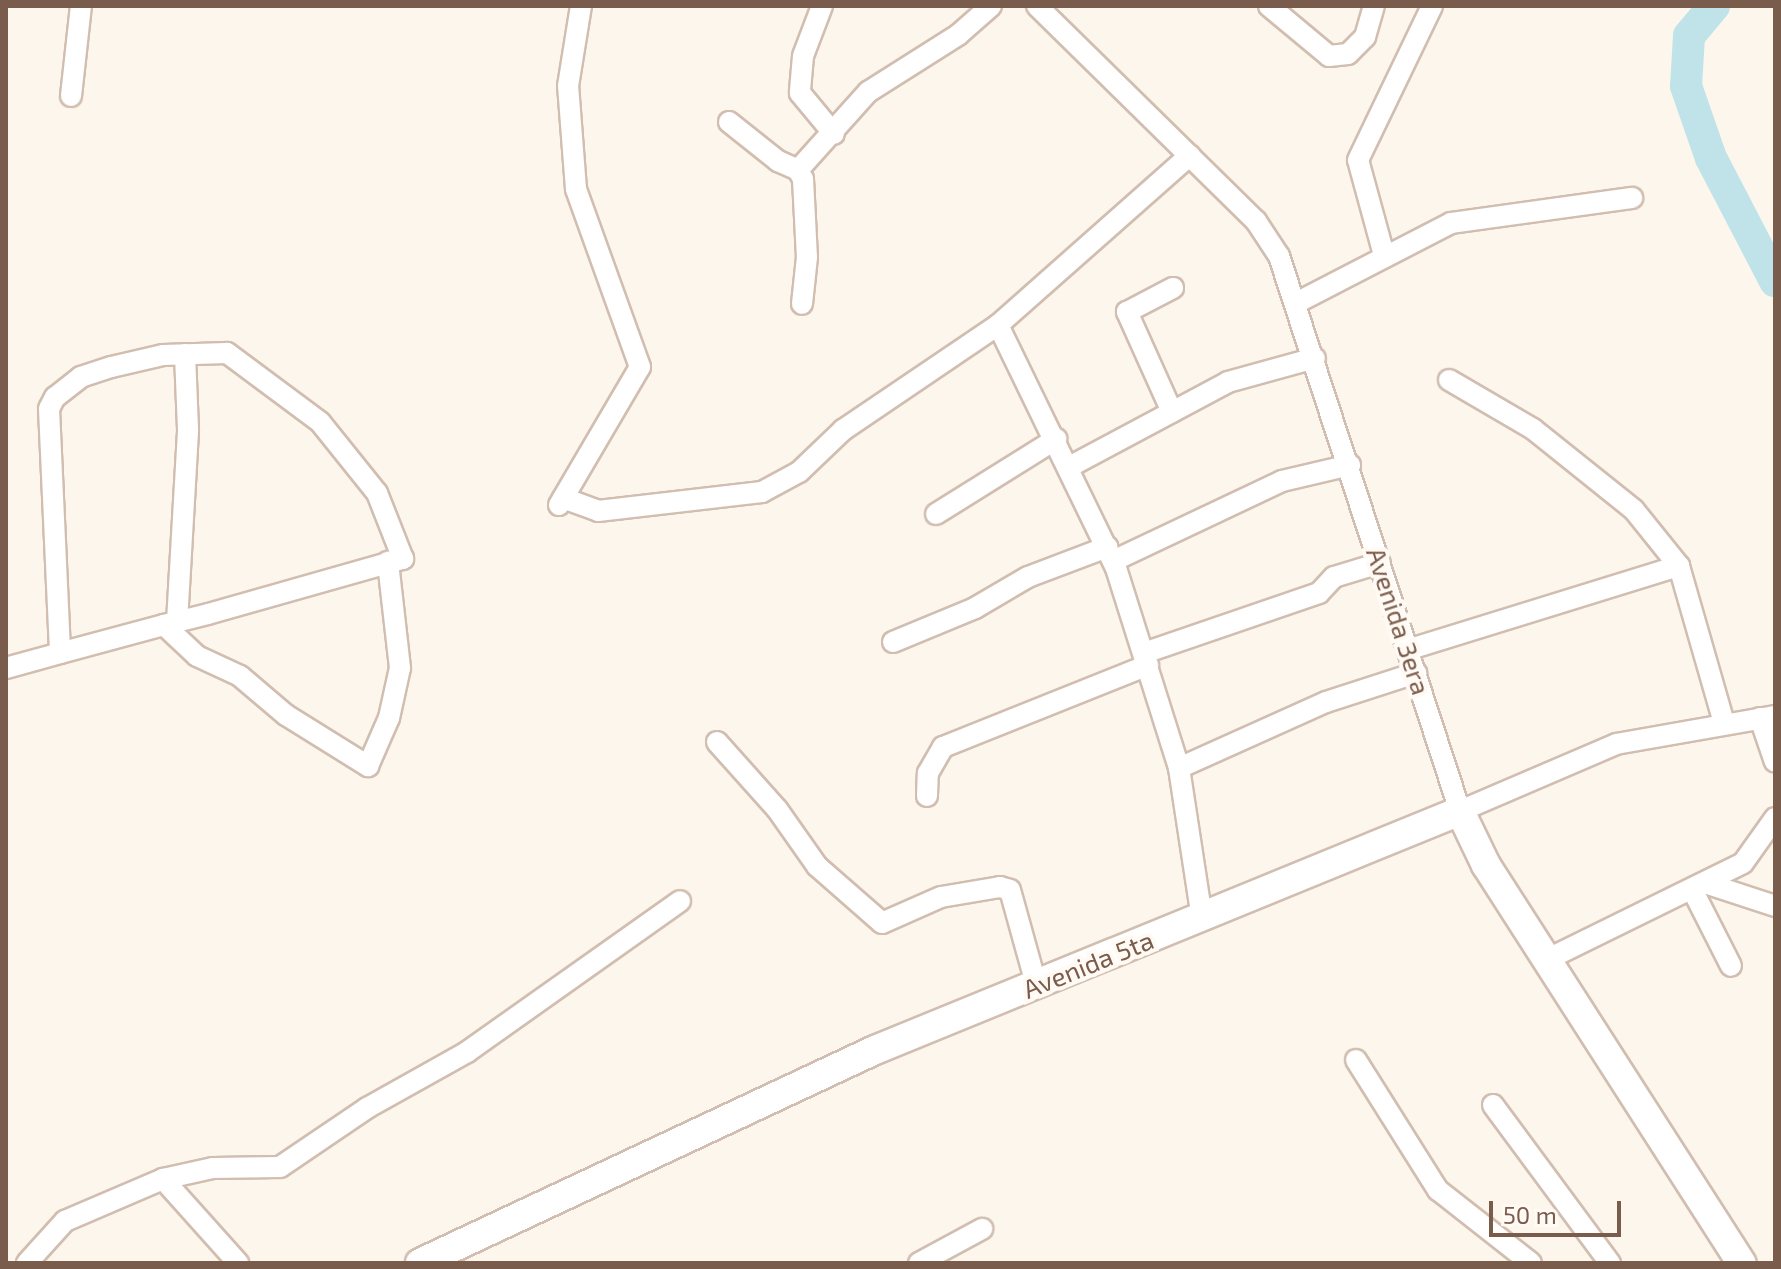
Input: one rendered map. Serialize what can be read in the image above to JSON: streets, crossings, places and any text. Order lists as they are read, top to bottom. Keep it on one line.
{"streets":{"street":["Avenida 3era","Avenida 5ta"]},"crossings":[["Avenida 3era","Avenida 5ta"]],"scale_bar":"50 m"}
